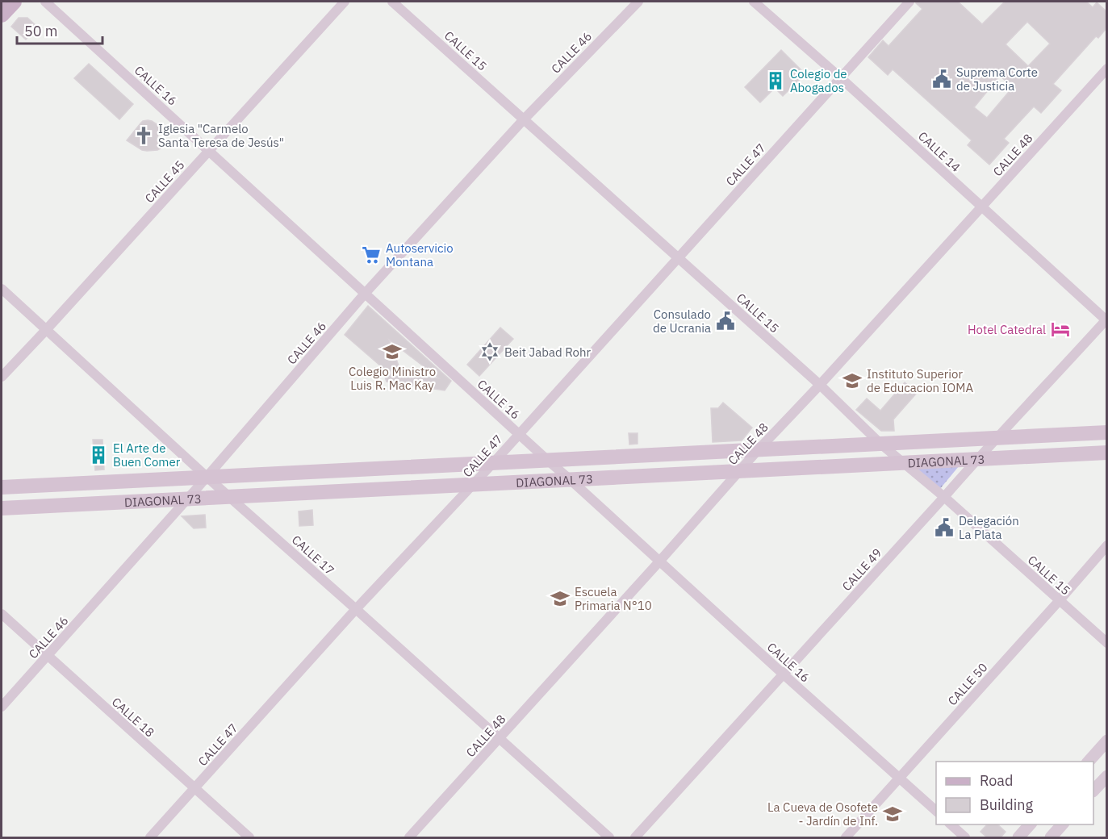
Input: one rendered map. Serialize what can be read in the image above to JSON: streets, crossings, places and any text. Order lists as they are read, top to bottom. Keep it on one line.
{"streets":{"main road":["DIAGONAL 73"],"street":["CALLE 15","CALLE 46","CALLE 16","CALLE 14","CALLE 48","CALLE 47","CALLE 45","CALLE 17","CALLE 49","CALLE 50","CALLE 18"]},"crossings":[["CALLE 15","CALLE 46"],["CALLE 15","CALLE 48"],["CALLE 15","CALLE 47"],["CALLE 15","DIAGONAL 73"],["CALLE 15","CALLE 49"],["CALLE 15","CALLE 50"],["CALLE 46","CALLE 16"],["CALLE 46","DIAGONAL 73"],["CALLE 46","CALLE 17"],["CALLE 46","CALLE 18"],["CALLE 16","CALLE 48"],["CALLE 16","CALLE 47"],["CALLE 16","CALLE 45"],["CALLE 16","DIAGONAL 73"],["CALLE 16","CALLE 49"],["CALLE 16","CALLE 50"],["CALLE 14","CALLE 48"],["CALLE 14","CALLE 47"],["CALLE 14","CALLE 49"],["CALLE 48","DIAGONAL 73"],["CALLE 48","CALLE 17"],["CALLE 47","DIAGONAL 73"],["CALLE 47","CALLE 17"],["CALLE 47","CALLE 18"],["CALLE 45","CALLE 17"],["DIAGONAL 73","CALLE 17"],["DIAGONAL 73","CALLE 49"]],"places":{"public building":["Suprema Corte de Justicia","Consulado de Ucrania","Delegación La Plata"],"building":["Colegio de Abogados","El Arte de Buen Comer"],"church":["Iglesia \"Carmelo Santa Teresa de Jesús\""],"supermarket":["Autoservicio Montana"],"hotel":["Hotel Catedral"],"school or university":["Colegio Ministro Luis R. Mac Kay","Instituto Superior de Educacion IOMA","Escuela Primaria N°10","La Cueva de Osofete - Jardín de Inf."],"synagogue":["Beit Jabad Rohr"]},"legend":["Road","Building"],"scale_bar":"50 m"}
